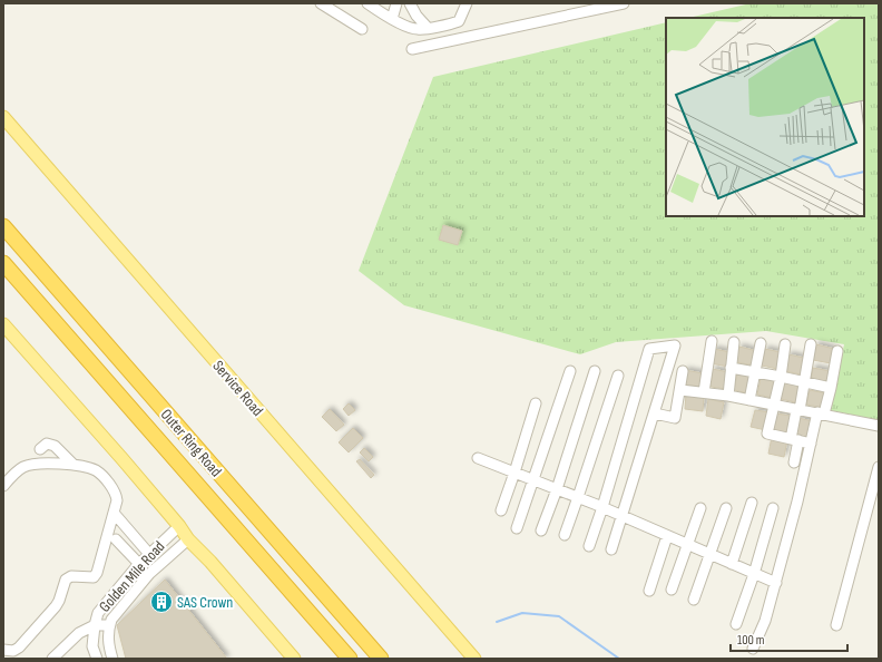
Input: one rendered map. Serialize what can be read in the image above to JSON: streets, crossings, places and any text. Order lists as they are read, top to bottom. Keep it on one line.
{"streets":{"highway":["Outer Ring Road"],"main road":["Service Road"],"street":["Golden Mile Road"]},"places":{"building":["SAS Crown"]},"scale_bar":"100 m"}
